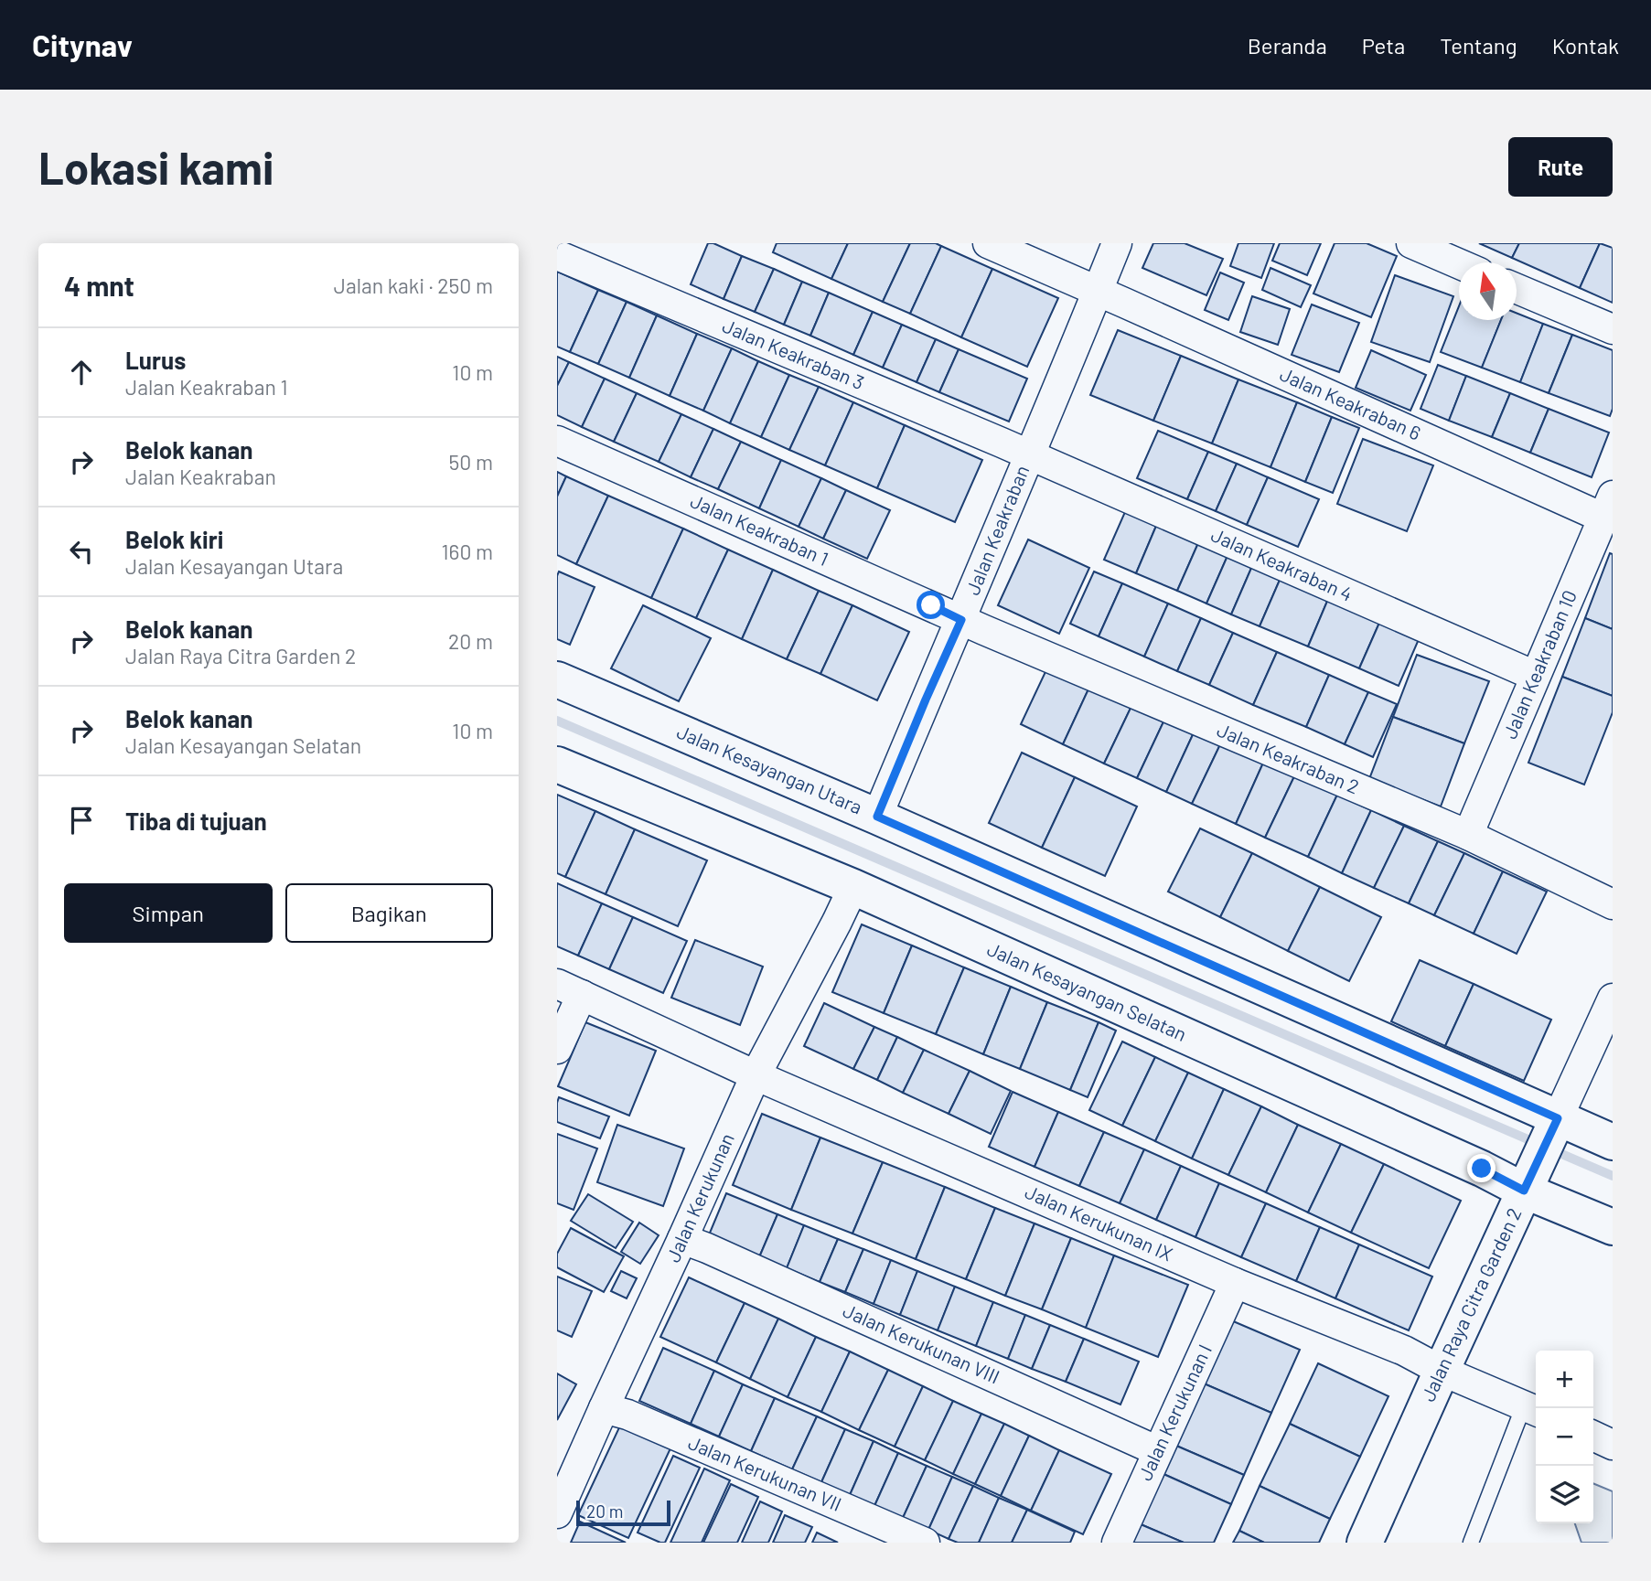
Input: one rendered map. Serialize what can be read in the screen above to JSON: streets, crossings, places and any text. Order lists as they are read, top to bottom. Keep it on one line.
{"streets":{"street":["Jalan Keakraban 3","Jalan Keakraban 6","Jalan Keakraban 1","Jalan Keakraban","Jalan Keakraban 4","Jalan Keakraban 10","Jalan Keakraban 2","Jalan Kesayangan Utara","Jalan Kesayangan Selatan","Jalan Kerukunan","Jalan Kerukunan IX","Jalan Raya Citra Garden 2","Jalan Kerukunan VIII","Jalan Kerukunan I","Jalan Kerukunan VII"]},"crossings":[["Jalan Keakraban 3","Jalan Keakraban"],["Jalan Keakraban 3","Jalan Keakraban 4"],["Jalan Keakraban 6","Jalan Keakraban"],["Jalan Keakraban 6","Jalan Keakraban 10"],["Jalan Keakraban 1","Jalan Keakraban"],["Jalan Keakraban 1","Jalan Keakraban 2"],["Jalan Keakraban","Jalan Keakraban 4"],["Jalan Keakraban","Jalan Keakraban 2"],["Jalan Keakraban","Jalan Kesayangan Utara"],["Jalan Keakraban 4","Jalan Keakraban 10"],["Jalan Keakraban 10","Jalan Keakraban 2"],["Jalan Kesayangan Utara","Jalan Raya Citra Garden 2"],["Jalan Kesayangan Selatan","Jalan Kerukunan"],["Jalan Kesayangan Selatan","Jalan Raya Citra Garden 2"],["Jalan Kerukunan","Jalan Kerukunan IX"],["Jalan Kerukunan","Jalan Kerukunan VIII"],["Jalan Kerukunan","Jalan Kerukunan VII"],["Jalan Kerukunan IX","Jalan Raya Citra Garden 2"],["Jalan Kerukunan IX","Jalan Kerukunan I"],["Jalan Kerukunan VIII","Jalan Kerukunan I"]],"scale_bar":"20 m","north":"top","page":{"header":"Citynav","nav":["Beranda","Peta","Tentang","Kontak"],"buttons":["Rute",["Simpan","Bagikan"]],"title":"Lokasi kami","heading":["4 mnt","Jalan kaki · 250 m"],"list":[["Lurus","Jalan Keakraban 1","10 m"],["Belok kanan","Jalan Keakraban","50 m"],["Belok kiri","Jalan Kesayangan Utara","160 m"],["Belok kanan","Jalan Raya Citra Garden 2","20 m"],["Belok kanan","Jalan Kesayangan Selatan","10 m"],"Tiba di tujuan"],"map_buttons":["+","−"],"scale":"20 m"}}
